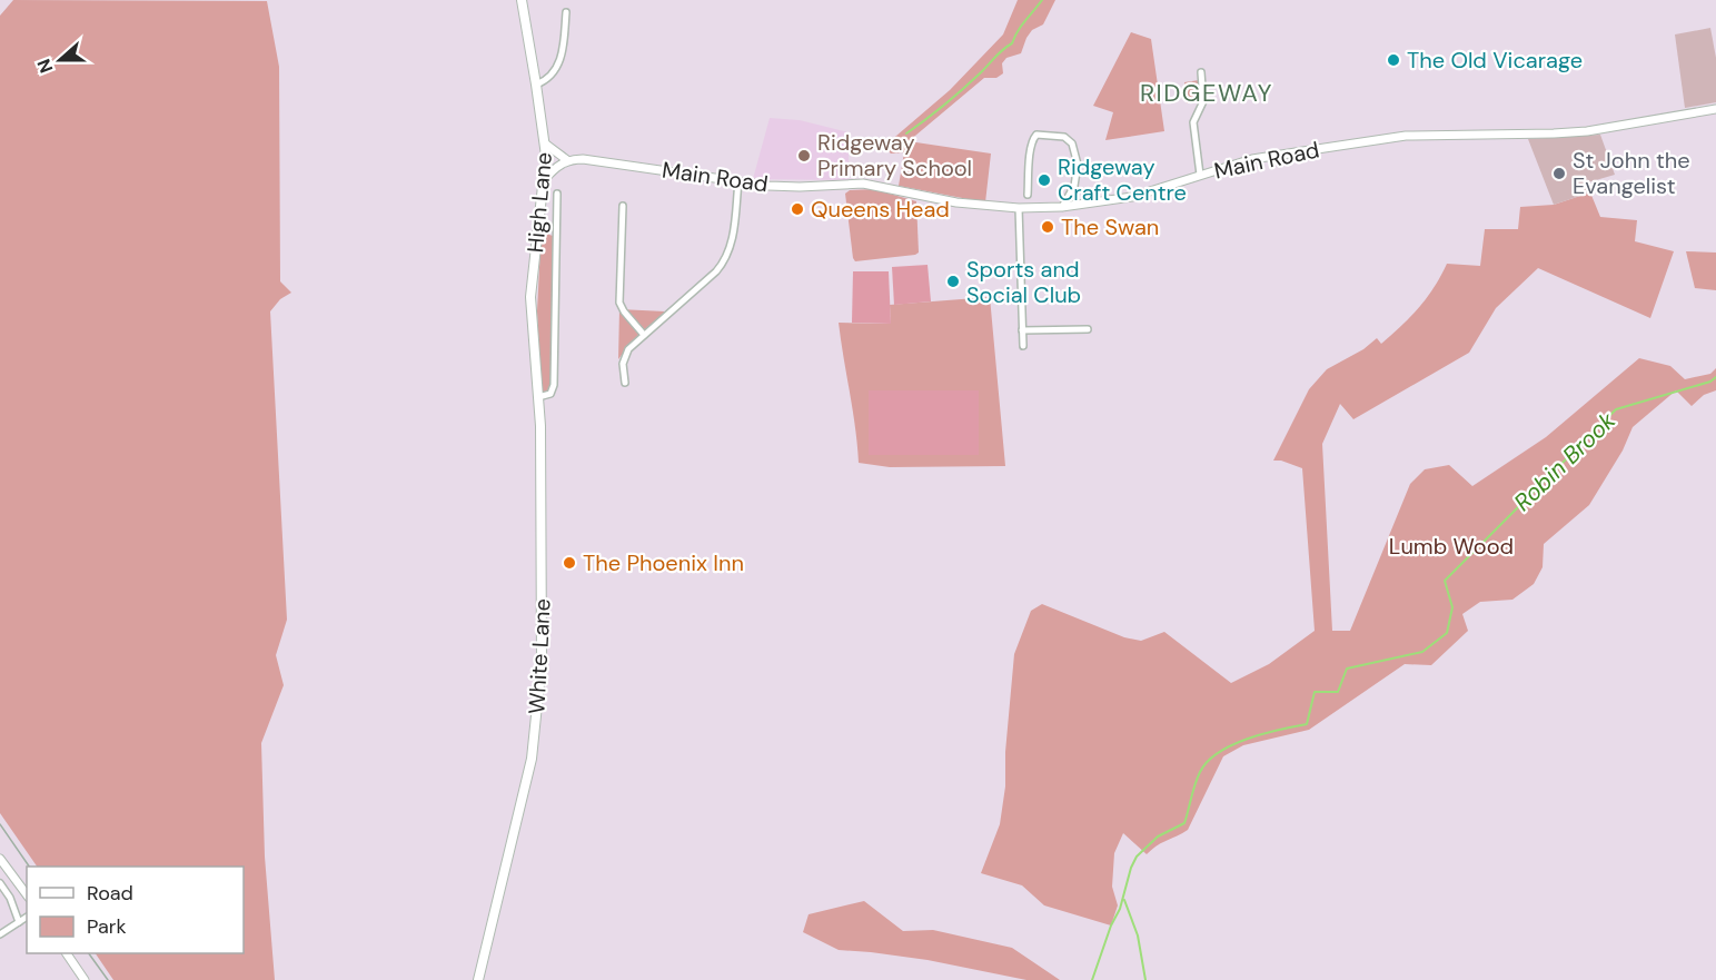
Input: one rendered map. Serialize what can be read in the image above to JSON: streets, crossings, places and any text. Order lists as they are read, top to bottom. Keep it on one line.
{"streets":{"main road":["High Lane","White Lane"],"street":["Main Road"]},"crossings":[["High Lane","White Lane"]],"districts":["RIDGEWAY"],"water":["Robin Brook"],"parks":["Lumb Wood"],"places":["The Old Vicarage","Ridgeway Primary School","St John the Evangelist","Ridgeway Craft Centre","Queens Head","The Swan","Sports and Social Club","The Phoenix Inn"],"legend":["Road","Park"],"north":"left"}
